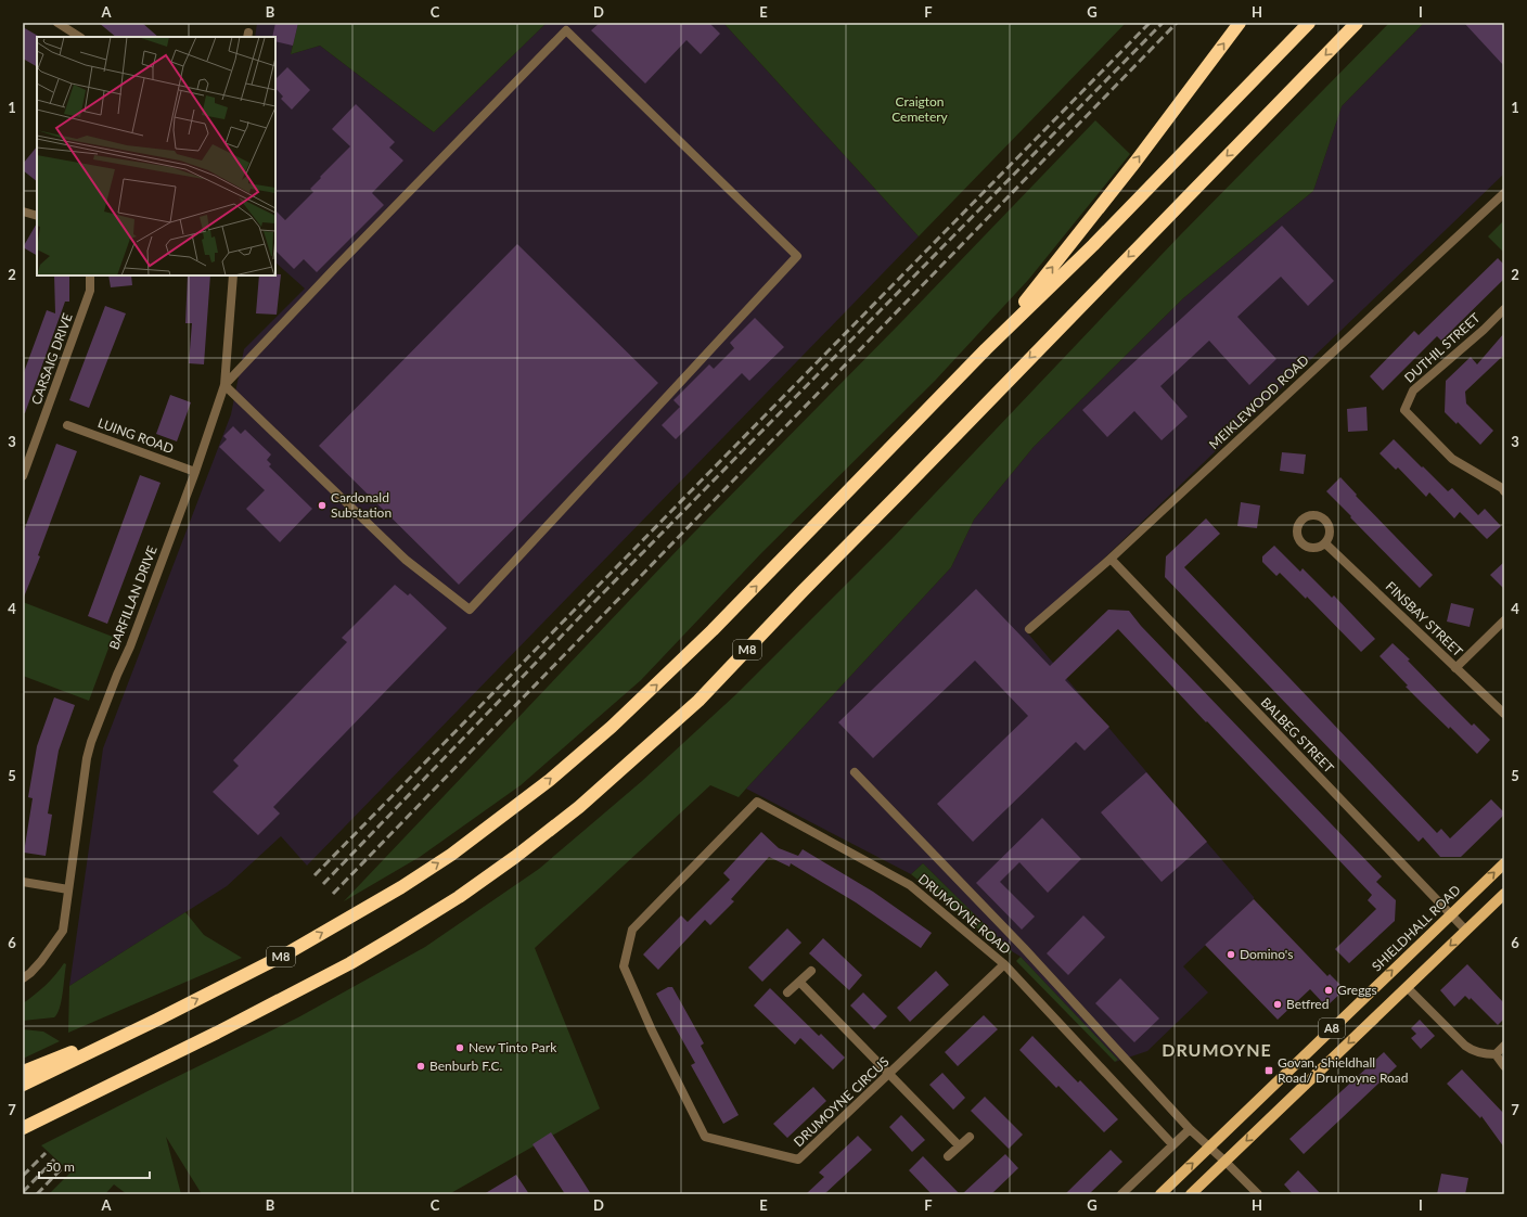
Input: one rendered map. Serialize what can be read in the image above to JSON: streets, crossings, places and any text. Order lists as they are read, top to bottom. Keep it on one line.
{"streets":{"highway":["M8"],"main road":["SHIELDHALL ROAD","A8"],"street":["DUTHIL STREET","CARSAIG DRIVE","MEIKLEWOOD ROAD","LUING ROAD","BARFILLAN DRIVE","FINSBAY STREET","BALBEG STREET","DRUMOYNE ROAD","DRUMOYNE CIRCUS"]},"crossings":[["MEIKLEWOOD ROAD","BALBEG STREET"],["LUING ROAD","BARFILLAN DRIVE"],["BALBEG STREET","SHIELDHALL ROAD"],["BALBEG STREET","A8"],["DRUMOYNE ROAD","SHIELDHALL ROAD"],["DRUMOYNE ROAD","A8"],["DRUMOYNE ROAD","DRUMOYNE CIRCUS"]],"districts":["DRUMOYNE"],"parks":["Craigton Cemetery"],"places":{"other":["Cardonald Substation","Domino's","Greggs","Betfred","New Tinto Park","Benburb F.C."],"transit":["Govan, Shieldhall Road/ Drumoyne Road"]},"scale_bar":"50 m","grid":{"columns":["A","B","C","D","E","F","G","H","I"],"rows":["1","2","3","4","5","6","7"]}}
